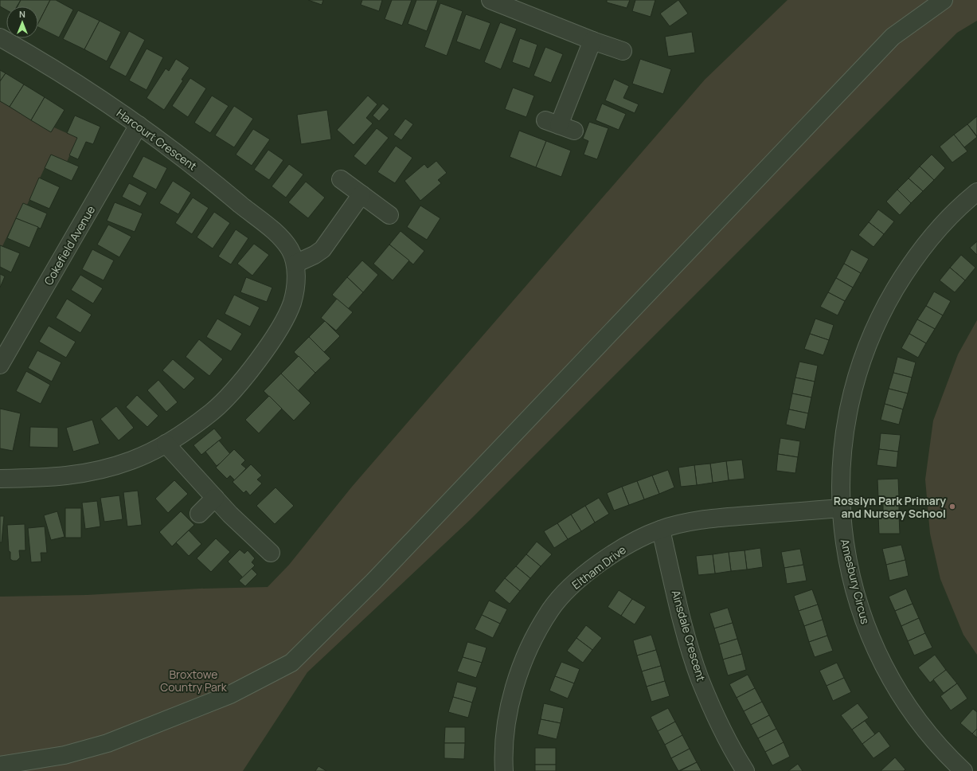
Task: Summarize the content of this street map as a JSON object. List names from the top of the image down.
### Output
{
  "streets": {
    "street": [
      "Harcourt Crescent",
      "Cokefield Avenue",
      "Eltham Drive",
      "Amesbury Circus",
      "Ainsdale Crescent"
    ]
  },
  "crossings": [
    ["Harcourt Crescent", "Cokefield Avenue"],
    ["Eltham Drive", "Amesbury Circus"],
    ["Eltham Drive", "Ainsdale Crescent"]
  ],
  "parks": ["Broxtowe Country Park"],
  "places": ["Rosslyn Park Primary and Nursery School"],
  "north": "top"
}
